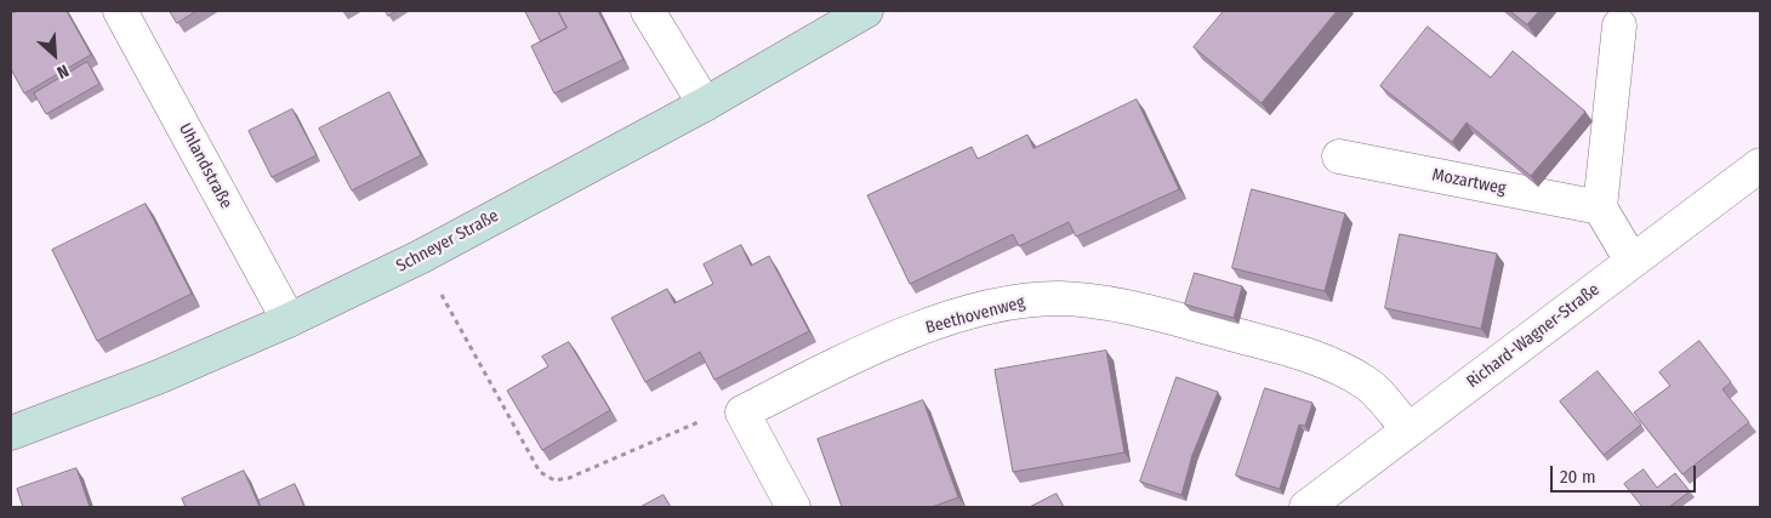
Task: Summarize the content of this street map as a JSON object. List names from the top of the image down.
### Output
{
  "streets": {
    "street": [
      "Uhlandstraße",
      "Mozartweg",
      "Schneyer Straße",
      "Beethovenweg",
      "Richard-Wagner-Straße"
    ]
  },
  "crossings": [
    ["Uhlandstraße", "Schneyer Straße"],
    ["Beethovenweg", "Richard-Wagner-Straße"]
  ],
  "scale_bar": "20 m",
  "north": "bottom right"
}
